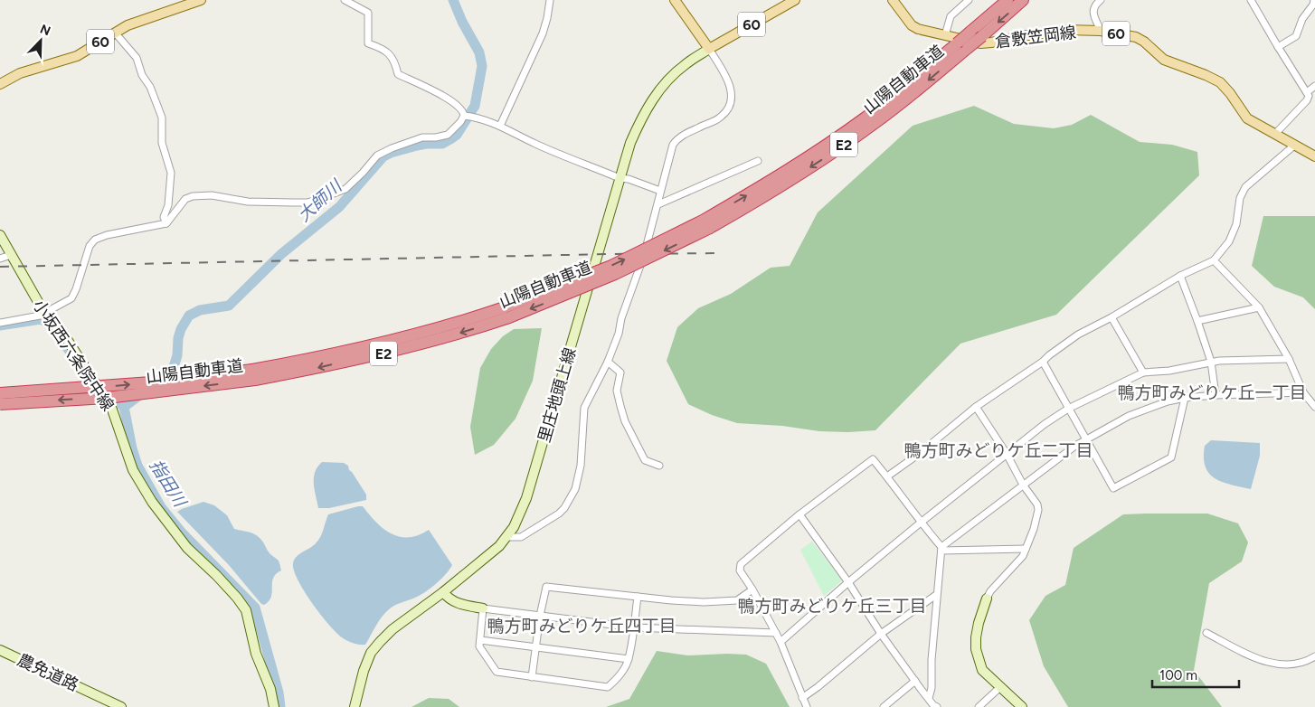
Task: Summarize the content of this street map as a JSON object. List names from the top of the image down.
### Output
{
  "streets": {
    "highway": ["山陽自動車道", "E2"],
    "main road": [
      "60",
      "倉敷笠岡線",
      "小坂西六条院中線",
      "里庄地頭上線",
      "農免道路"
    ]
  },
  "crossings": [
    ["60", "里庄地頭上線"]
  ],
  "districts": [
    "鴨方町みどりケ丘一丁目",
    "鴨方町みどりケ丘二丁目",
    "鴨方町みどりケ丘三丁目",
    "鴨方町みどりケ丘四丁目"
  ],
  "water": ["大師川", "指田川"],
  "scale_bar": "100 m",
  "north": "top right"
}
